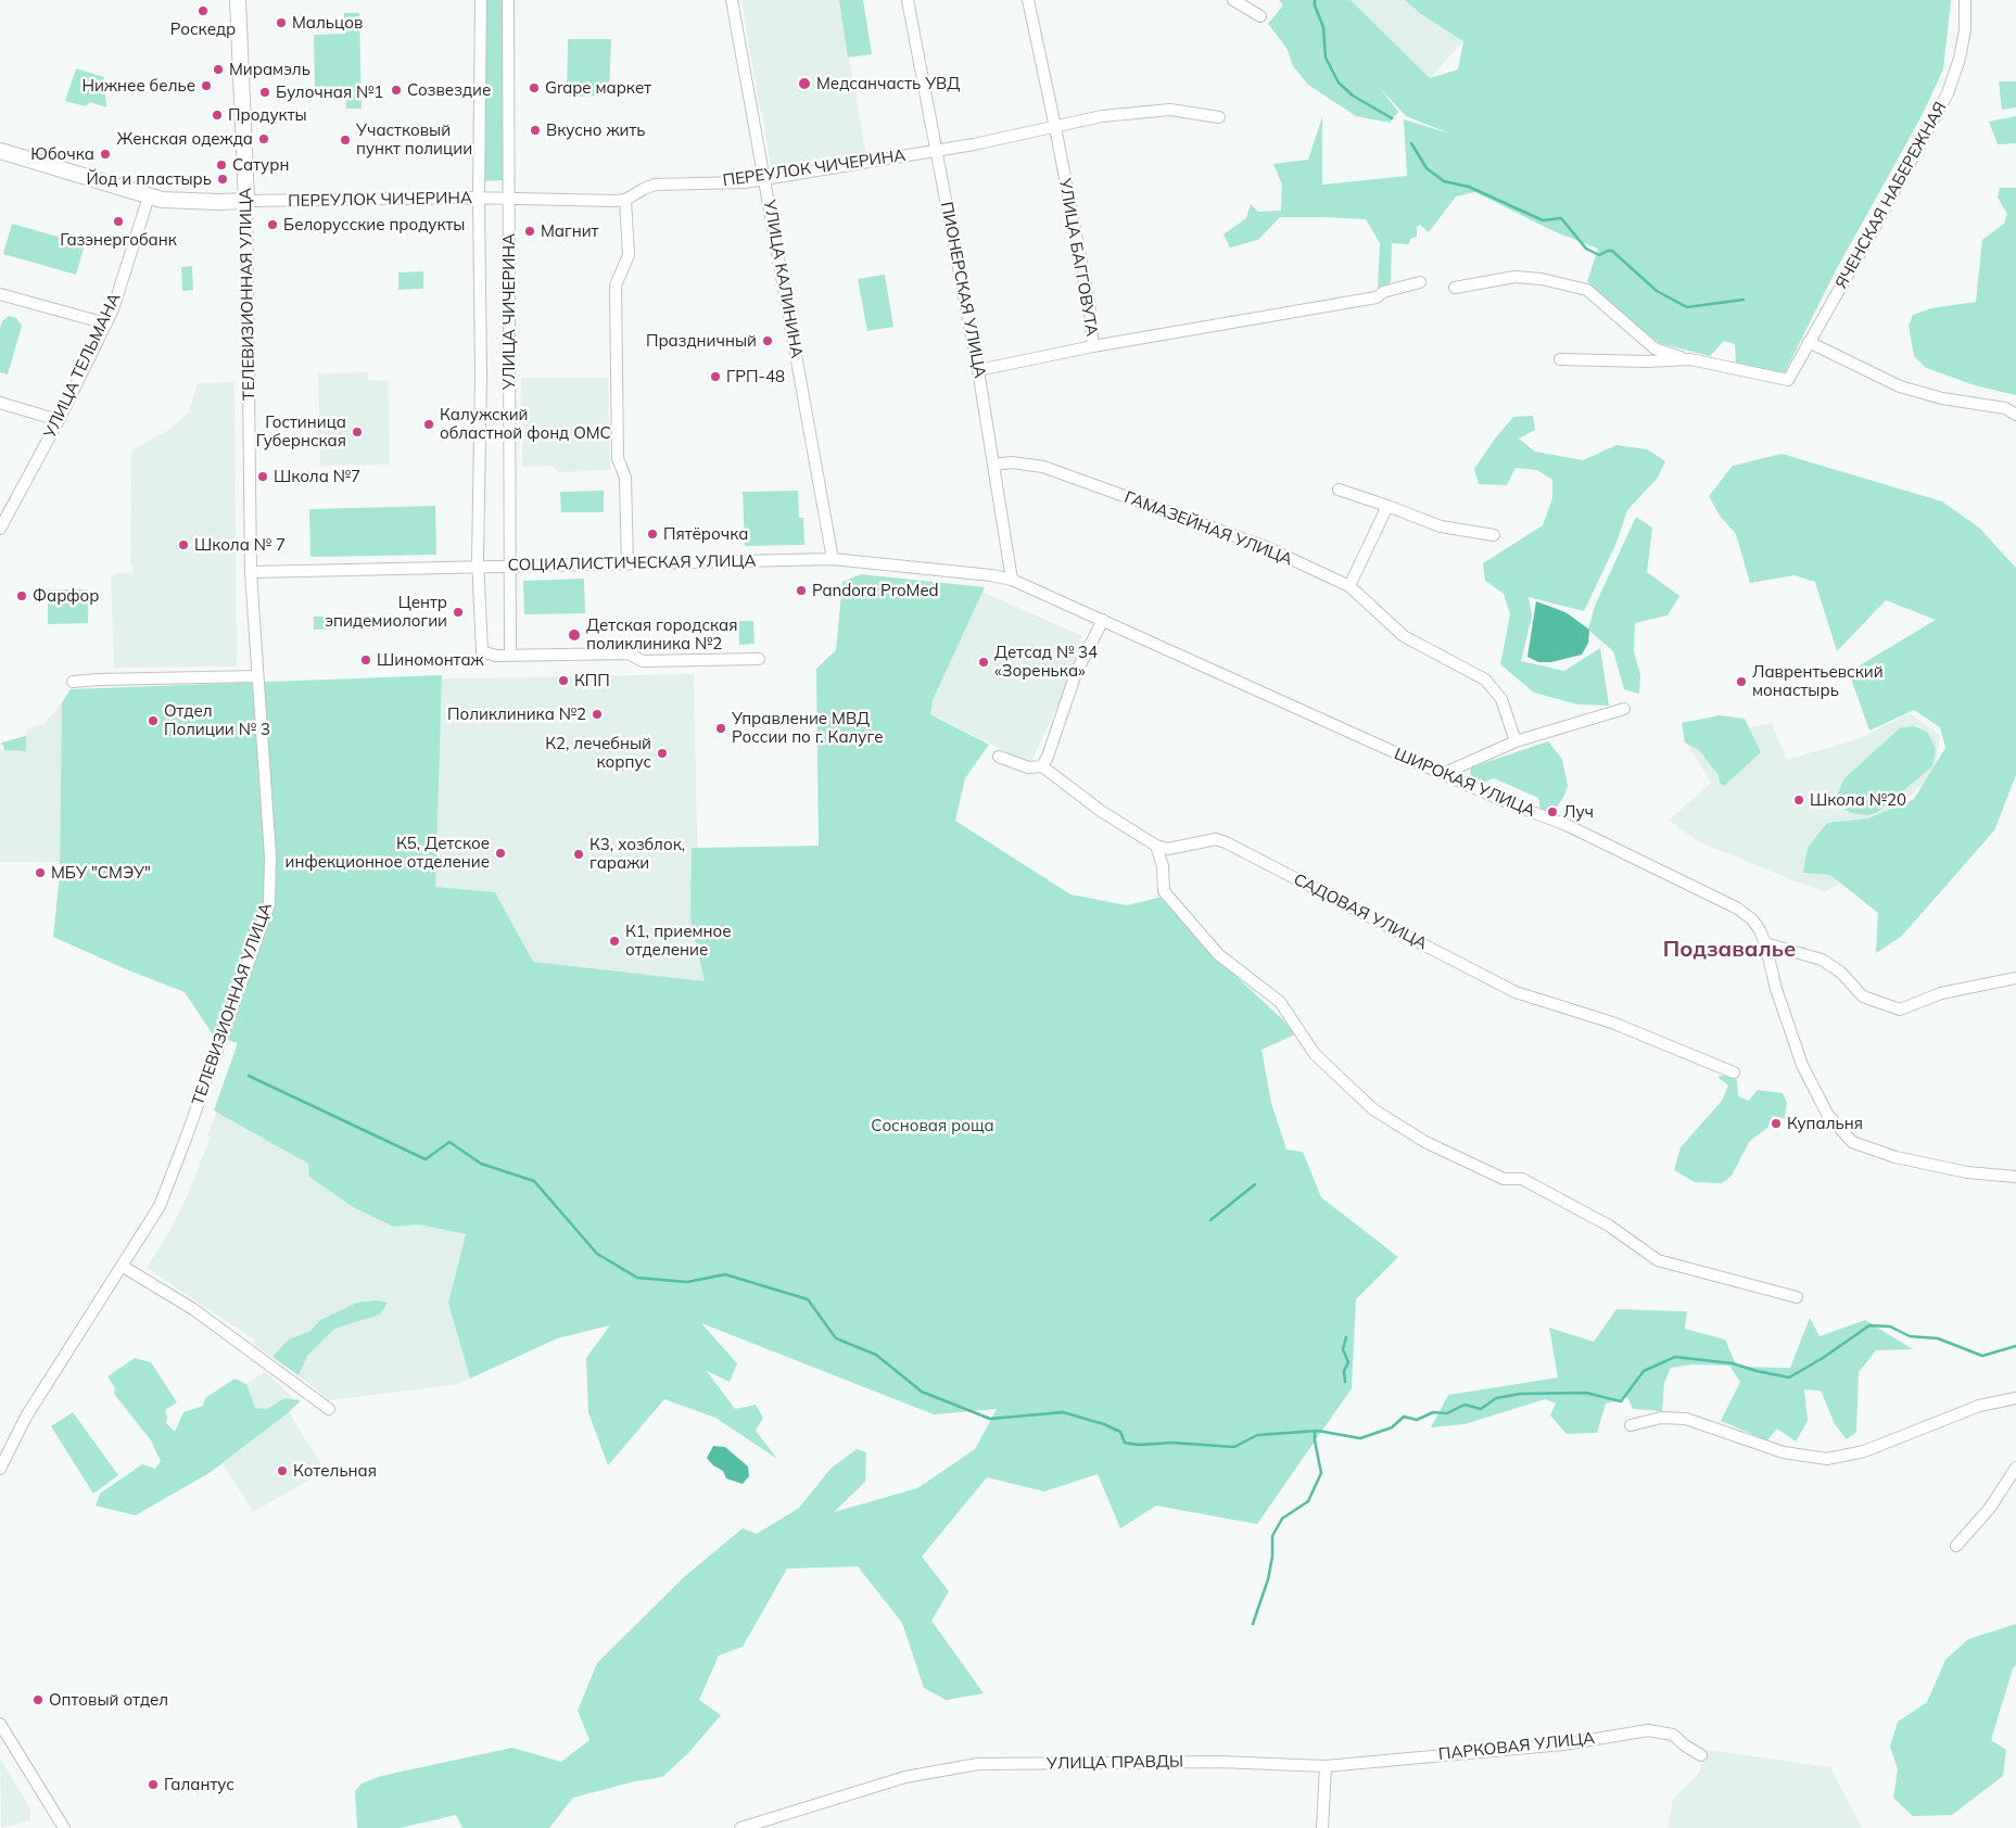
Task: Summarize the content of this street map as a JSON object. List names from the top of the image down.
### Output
{
  "streets": {
    "main road": ["ТЕЛЕВИЗИОННАЯ УЛИЦА"],
    "street": [
      "ПЕРЕУЛОК ЧИЧЕРИНА",
      "ЯЧЕНСКАЯ НАБЕРЕЖНАЯ",
      "УЛИЦА БАГГОВУТА",
      "УЛИЦА КАЛИНИНА",
      "ПИОНЕРСКАЯ УЛИЦА",
      "УЛИЦА ЧИЧЕРИНА",
      "УЛИЦА ТЕЛЬМАНА",
      "ГАМАЗЕЙНАЯ УЛИЦА",
      "СОЦИАЛИСТИЧЕСКАЯ УЛИЦА",
      "ШИРОКАЯ УЛИЦА",
      "САДОВАЯ УЛИЦА",
      "ПАРКОВАЯ УЛИЦА",
      "УЛИЦА ПРАВДЫ"
    ]
  },
  "crossings": [
    ["ПЕРЕУЛОК ЧИЧЕРИНА", "УЛИЦА БАГГОВУТА"],
    ["ПЕРЕУЛОК ЧИЧЕРИНА", "УЛИЦА КАЛИНИНА"],
    ["ПЕРЕУЛОК ЧИЧЕРИНА", "ПИОНЕРСКАЯ УЛИЦА"],
    ["ПЕРЕУЛОК ЧИЧЕРИНА", "ТЕЛЕВИЗИОННАЯ УЛИЦА"],
    ["ПЕРЕУЛОК ЧИЧЕРИНА", "УЛИЦА ЧИЧЕРИНА"],
    ["УЛИЦА КАЛИНИНА", "СОЦИАЛИСТИЧЕСКАЯ УЛИЦА"],
    ["ПИОНЕРСКАЯ УЛИЦА", "ГАМАЗЕЙНАЯ УЛИЦА"],
    ["ПИОНЕРСКАЯ УЛИЦА", "СОЦИАЛИСТИЧЕСКАЯ УЛИЦА"],
    ["ПИОНЕРСКАЯ УЛИЦА", "ШИРОКАЯ УЛИЦА"],
    ["ТЕЛЕВИЗИОННАЯ УЛИЦА", "СОЦИАЛИСТИЧЕСКАЯ УЛИЦА"],
    ["УЛИЦА ЧИЧЕРИНА", "СОЦИАЛИСТИЧЕСКАЯ УЛИЦА"],
    ["СОЦИАЛИСТИЧЕСКАЯ УЛИЦА", "ШИРОКАЯ УЛИЦА"],
    ["ПАРКОВАЯ УЛИЦА", "УЛИЦА ПРАВДЫ"]
  ],
  "districts": ["Подзавалье"],
  "parks": ["Сосновая роща"],
  "places": [
    "Роскедр",
    "Мальцов",
    "Мирамэль",
    "Медсанчасть УВД",
    "Нижнее белье",
    "Grape маркет",
    "Созвездие",
    "Булочная №1",
    "Продукты",
    "Вкусно жить",
    "Женская одежда",
    "Участковый пункт полиции",
    "Юбочка",
    "Сатурн",
    "Йод и пластырь",
    "Газэнергобанк",
    "Белорусские продукты",
    "Магнит",
    "Праздничный",
    "ГРП-48",
    "Калужский областной фонд ОМС",
    "Гостиница Губернская",
    "Школа №7",
    "Пятёрочка",
    "Школа № 7",
    "Pandora ProMed",
    "Фарфор",
    "Центр эпидемиологии",
    "Детская городская поликлиника №2",
    "Шиномонтаж",
    "Детсад № 34 «Зоренька»",
    "КПП",
    "Лаврентьевский монастырь",
    "Поликлиника №2",
    "Отдел Полиции № 3",
    "Управление МВД России по г. Калуге",
    "К2, лечебный корпус",
    "Школа №20",
    "Луч",
    "К5, Детское инфекционное отделение",
    "К3, хозблок, гаражи",
    "МБУ \"СМЭУ\"",
    "К1, приемное отделение",
    "Купальня",
    "Котельная",
    "Оптовый отдел",
    "Галантус"
  ]
}
